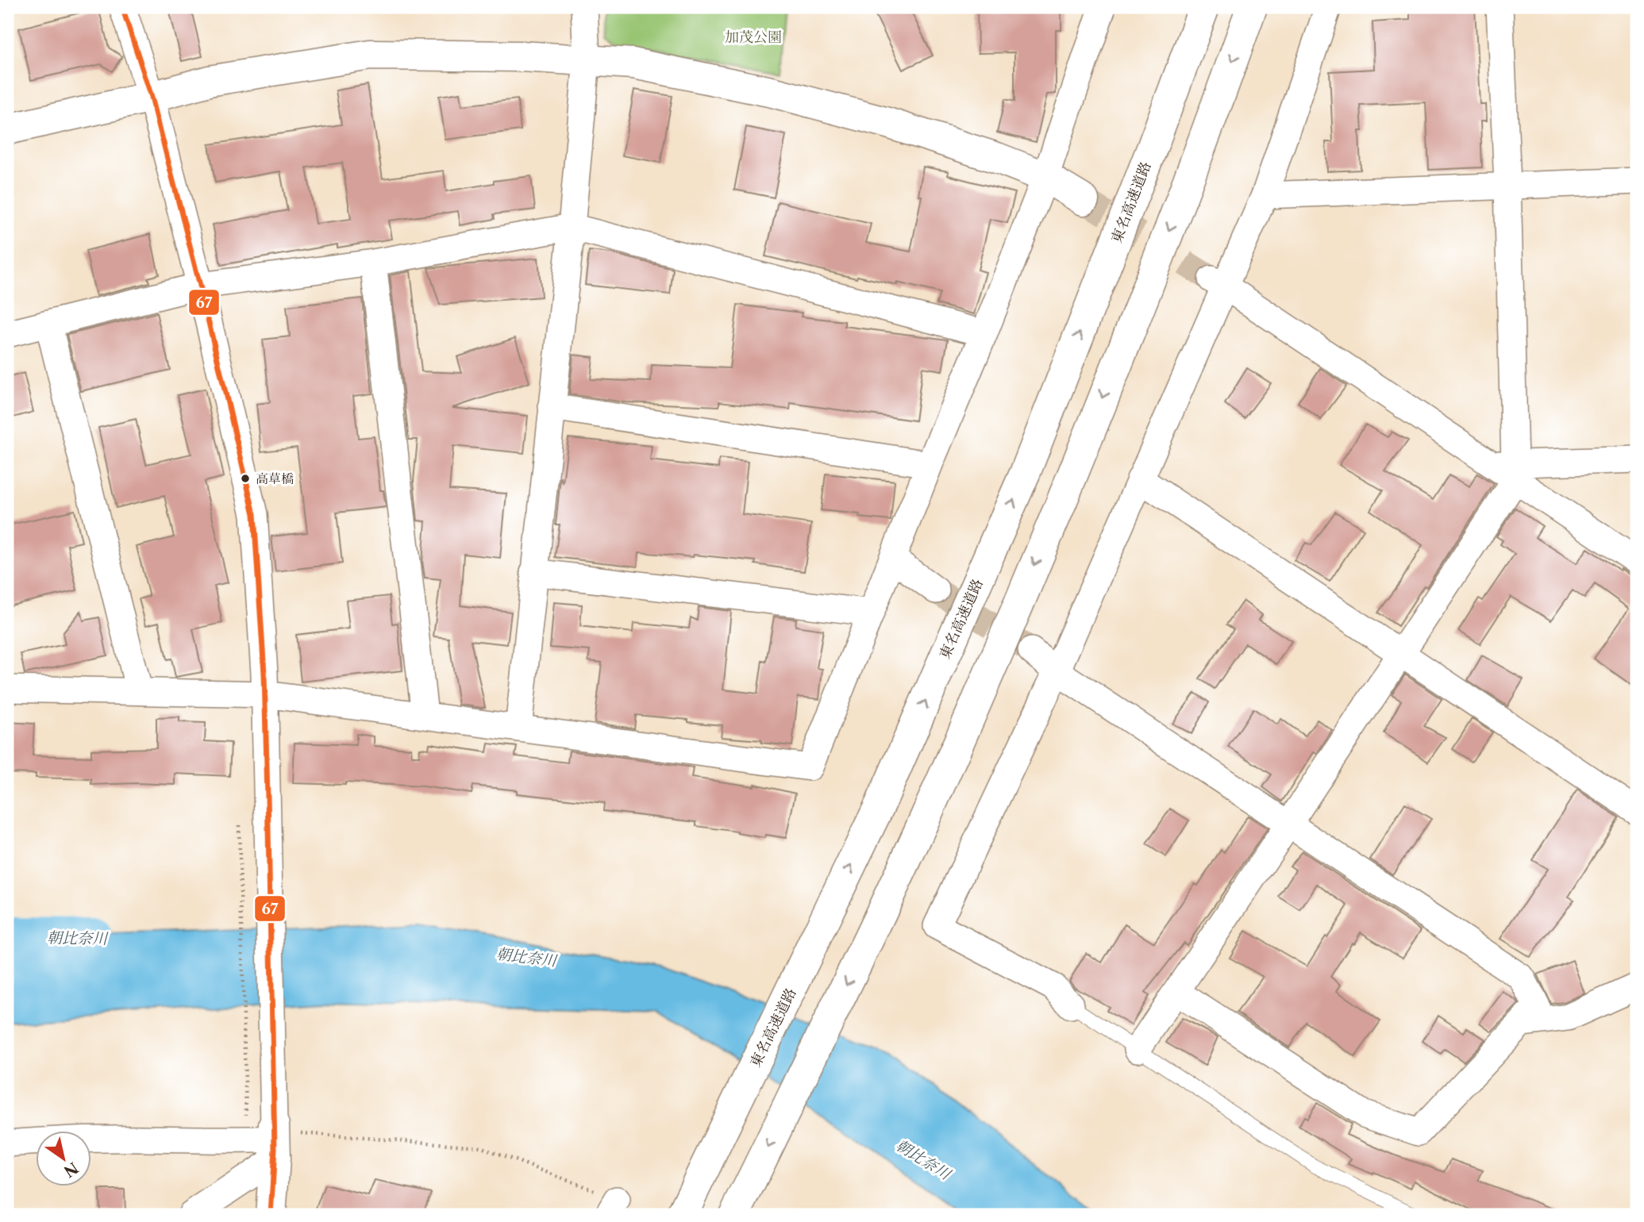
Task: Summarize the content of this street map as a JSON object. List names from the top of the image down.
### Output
{
  "streets": {
    "main road": ["東名高速道路"]
  },
  "water": ["朝比奈川"],
  "parks": ["加茂公園"],
  "places": ["高草橋"],
  "lines": ["transit line 67"],
  "north": "bottom right"
}
